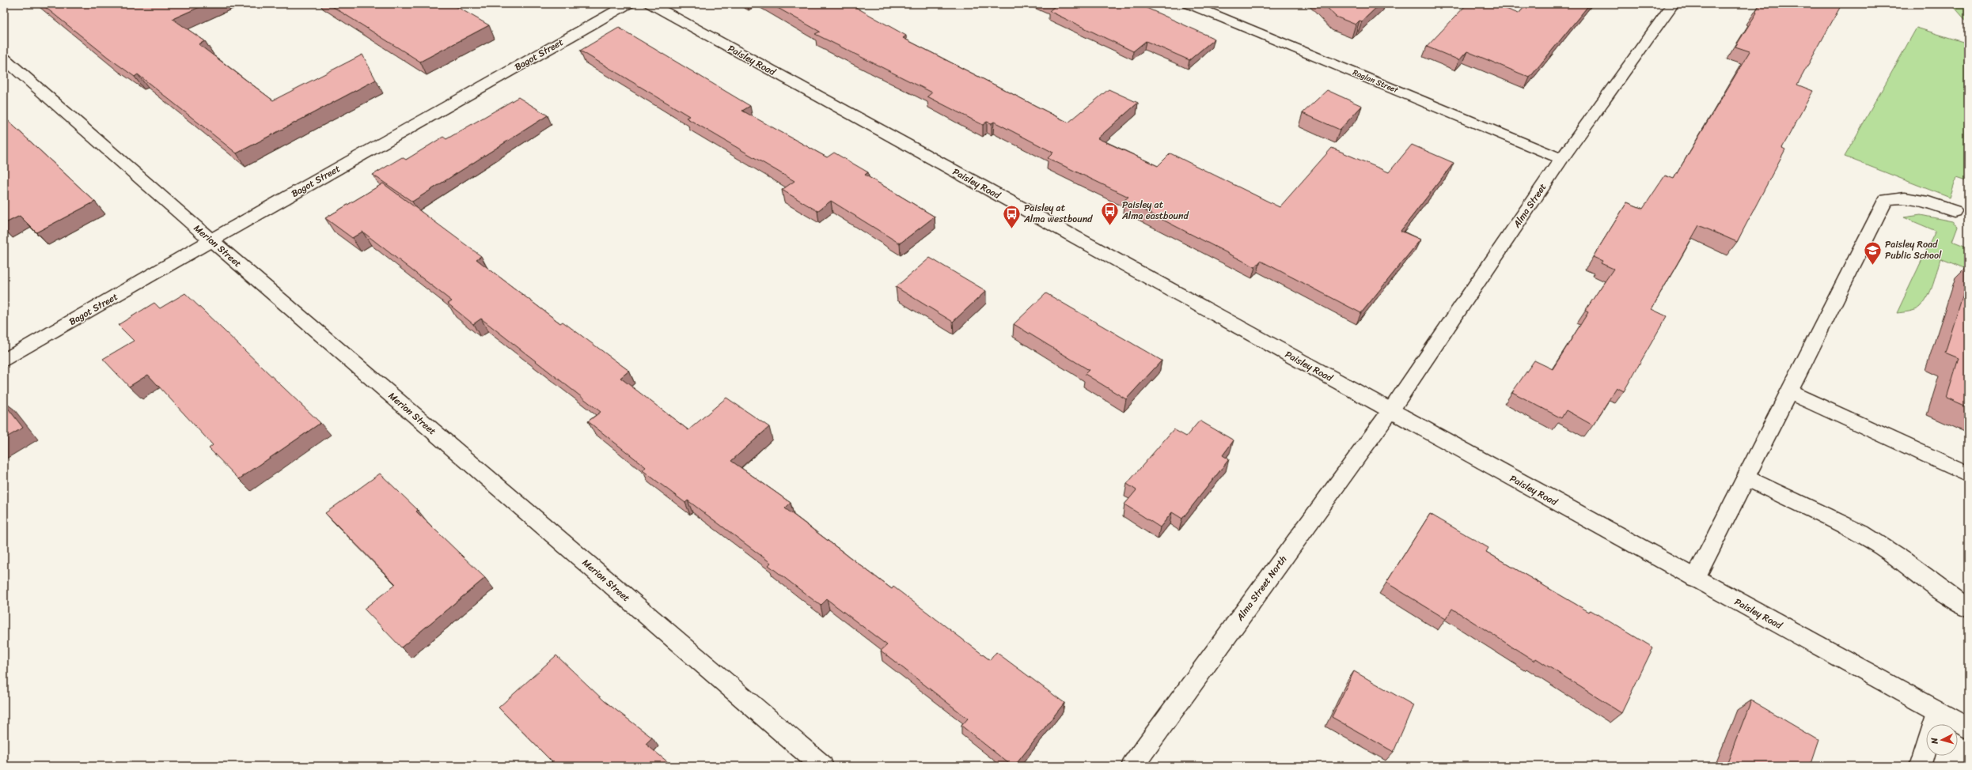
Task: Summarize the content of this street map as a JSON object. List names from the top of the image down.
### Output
{
  "streets": {
    "street": [
      "Bagot Street",
      "Paisley Road",
      "Raglan Street",
      "Alma Street",
      "Merion Street",
      "Alma Street North"
    ]
  },
  "crossings": [
    ["Bagot Street", "Merion Street"],
    ["Paisley Road", "Alma Street"],
    ["Paisley Road", "Alma Street North"],
    ["Raglan Street", "Alma Street"],
    ["Alma Street", "Alma Street North"]
  ],
  "places": {
    "bus stop": ["Paisley at Alma eastbound", "Paisley at Alma westbound"],
    "school or university": ["Paisley Road Public School"]
  },
  "north": "left"
}
